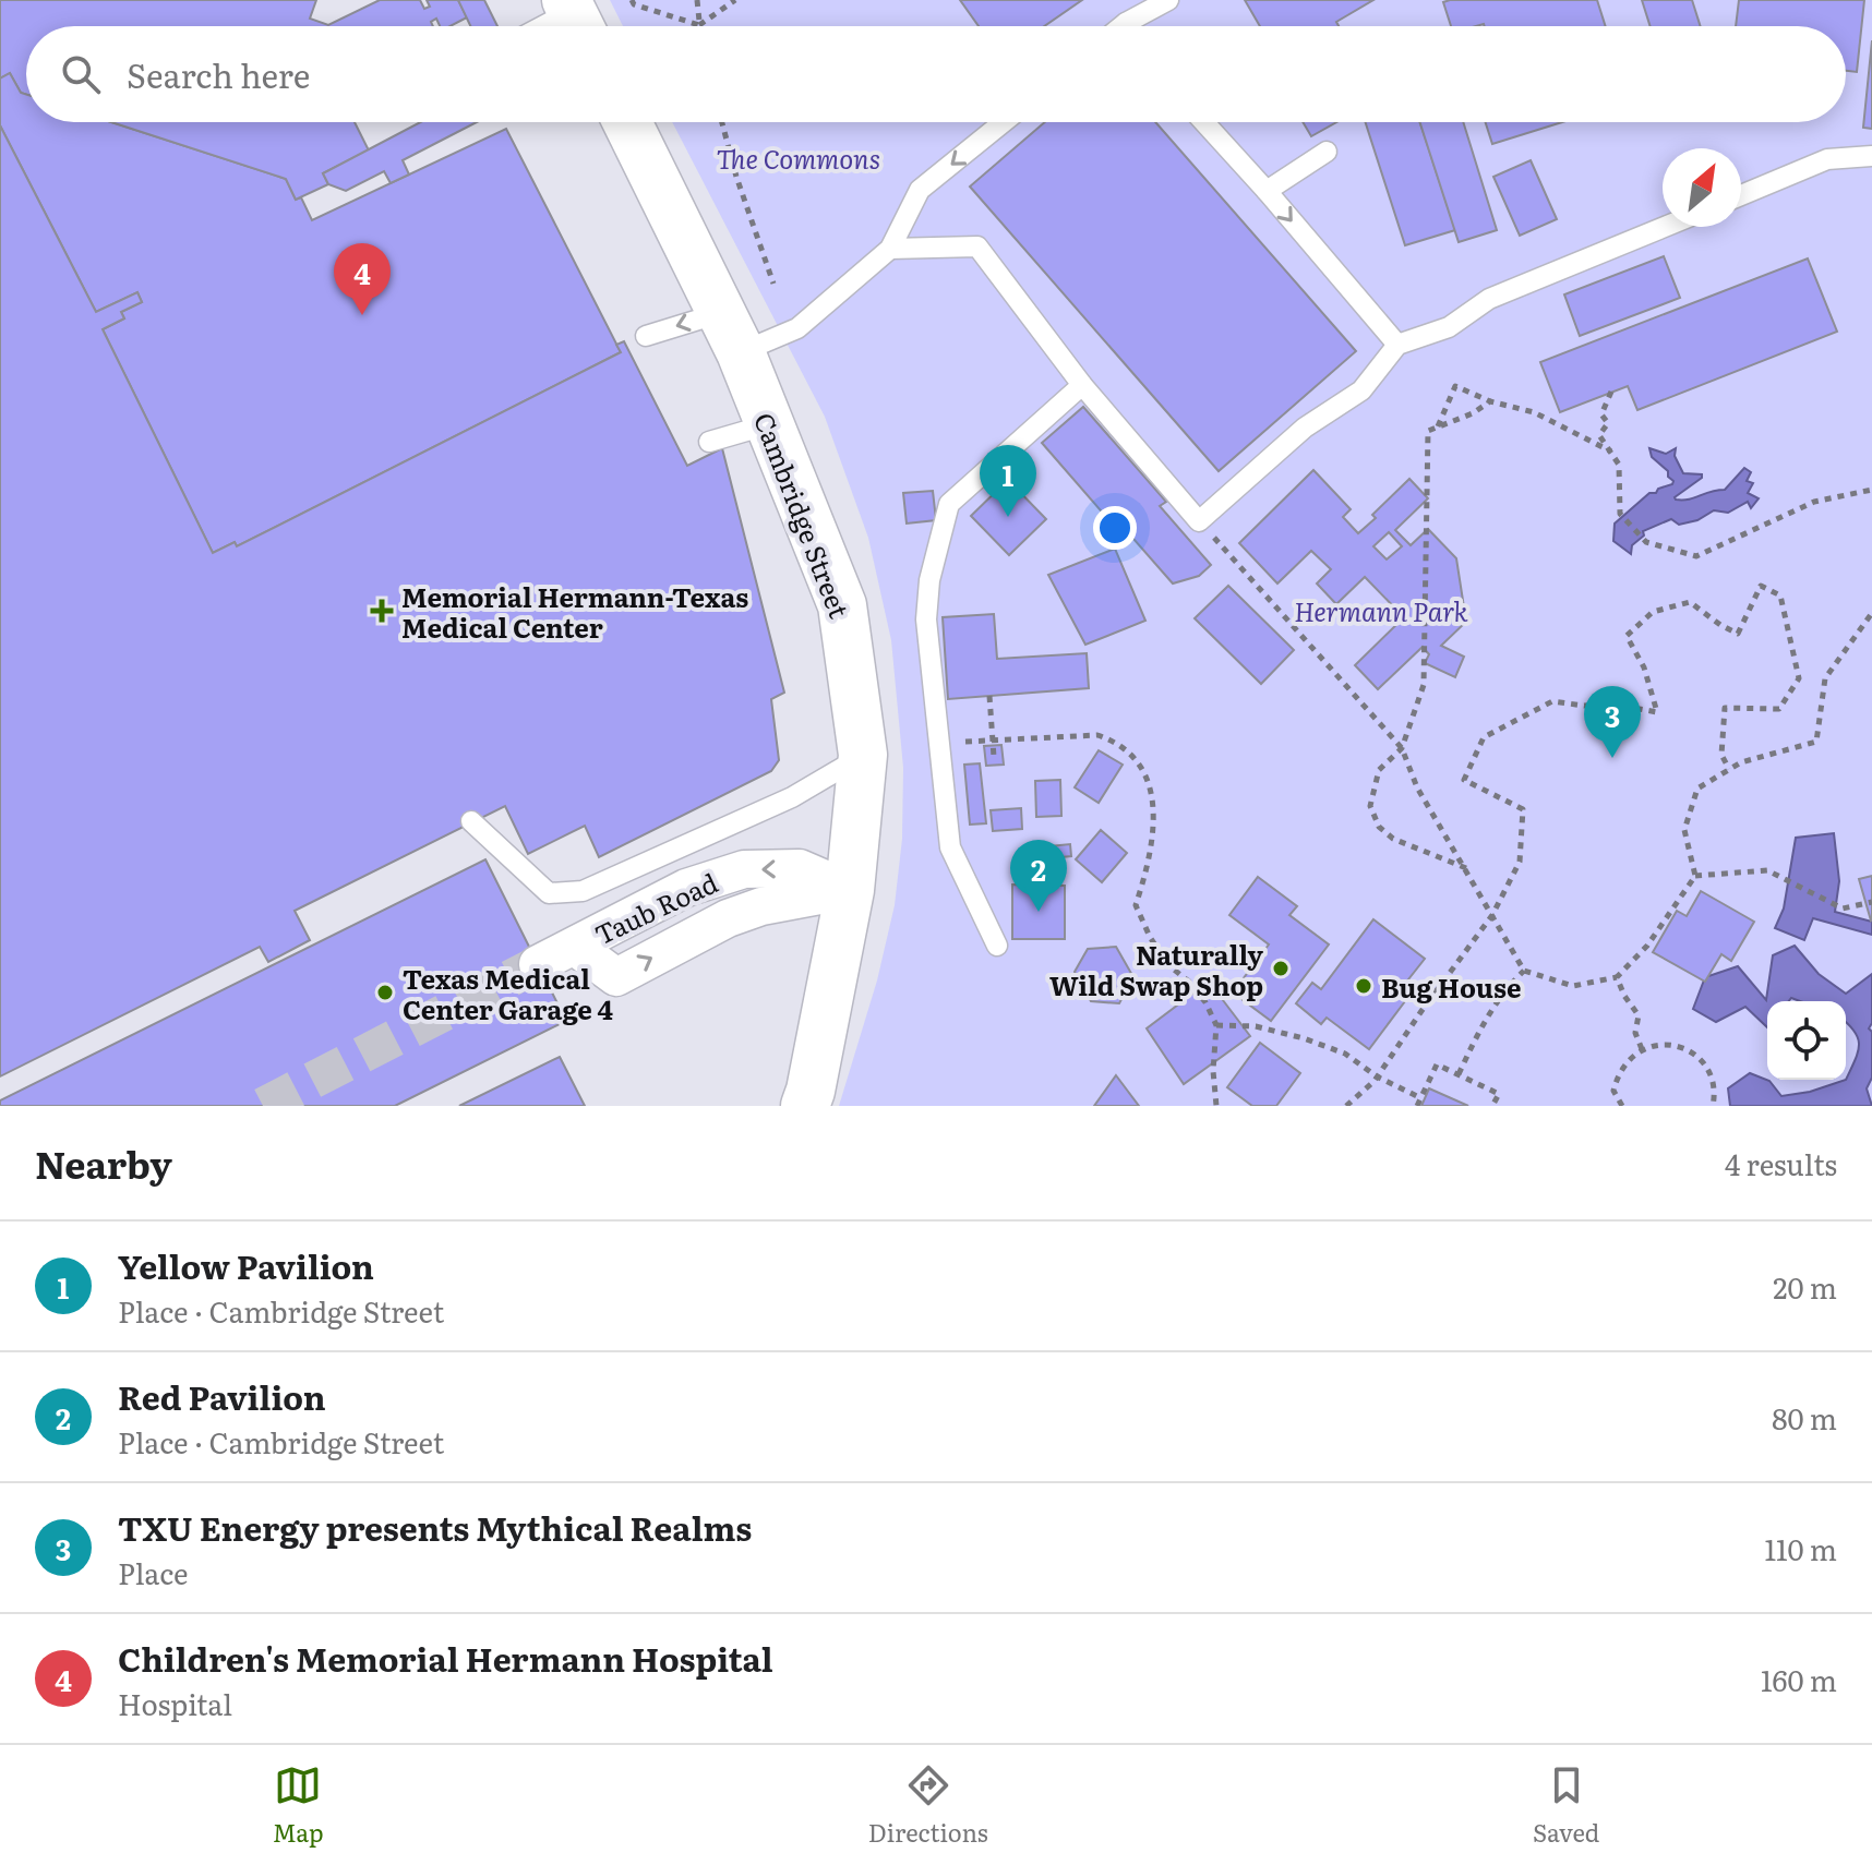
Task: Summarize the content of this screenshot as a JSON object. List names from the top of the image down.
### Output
{
  "streets": {
    "street": ["Cambridge Street", "Taub Road"]
  },
  "crossings": [
    ["Cambridge Street", "Taub Road"]
  ],
  "parks": ["The Commons", "Hermann Park"],
  "places": {
    "health": ["Memorial Hermann-Texas Medical Center"],
    "other": ["Naturally Wild Swap Shop", "Bug House", "Texas Medical Center Garage 4"]
  },
  "north": "top right",
  "page": {
    "search": "Search here",
    "pins": [
      "4",
      "1",
      "3",
      "2"
    ],
    "heading": ["Nearby", "4 results"],
    "list": [
      {
        "mark": "1",
        "name": "Yellow Pavilion",
        "note": "Place · Cambridge Street",
        "value": "20 m"
      },
      {
        "mark": "2",
        "name": "Red Pavilion",
        "note": "Place · Cambridge Street",
        "value": "80 m"
      },
      {
        "mark": "3",
        "name": "TXU Energy presents Mythical Realms",
        "note": "Place",
        "value": "110 m"
      },
      {
        "mark": "4",
        "name": "Children's Memorial Hermann Hospital",
        "note": "Hospital",
        "value": "160 m"
      }
    ],
    "nav": ["Map", "Directions", "Saved"]
  }
}
